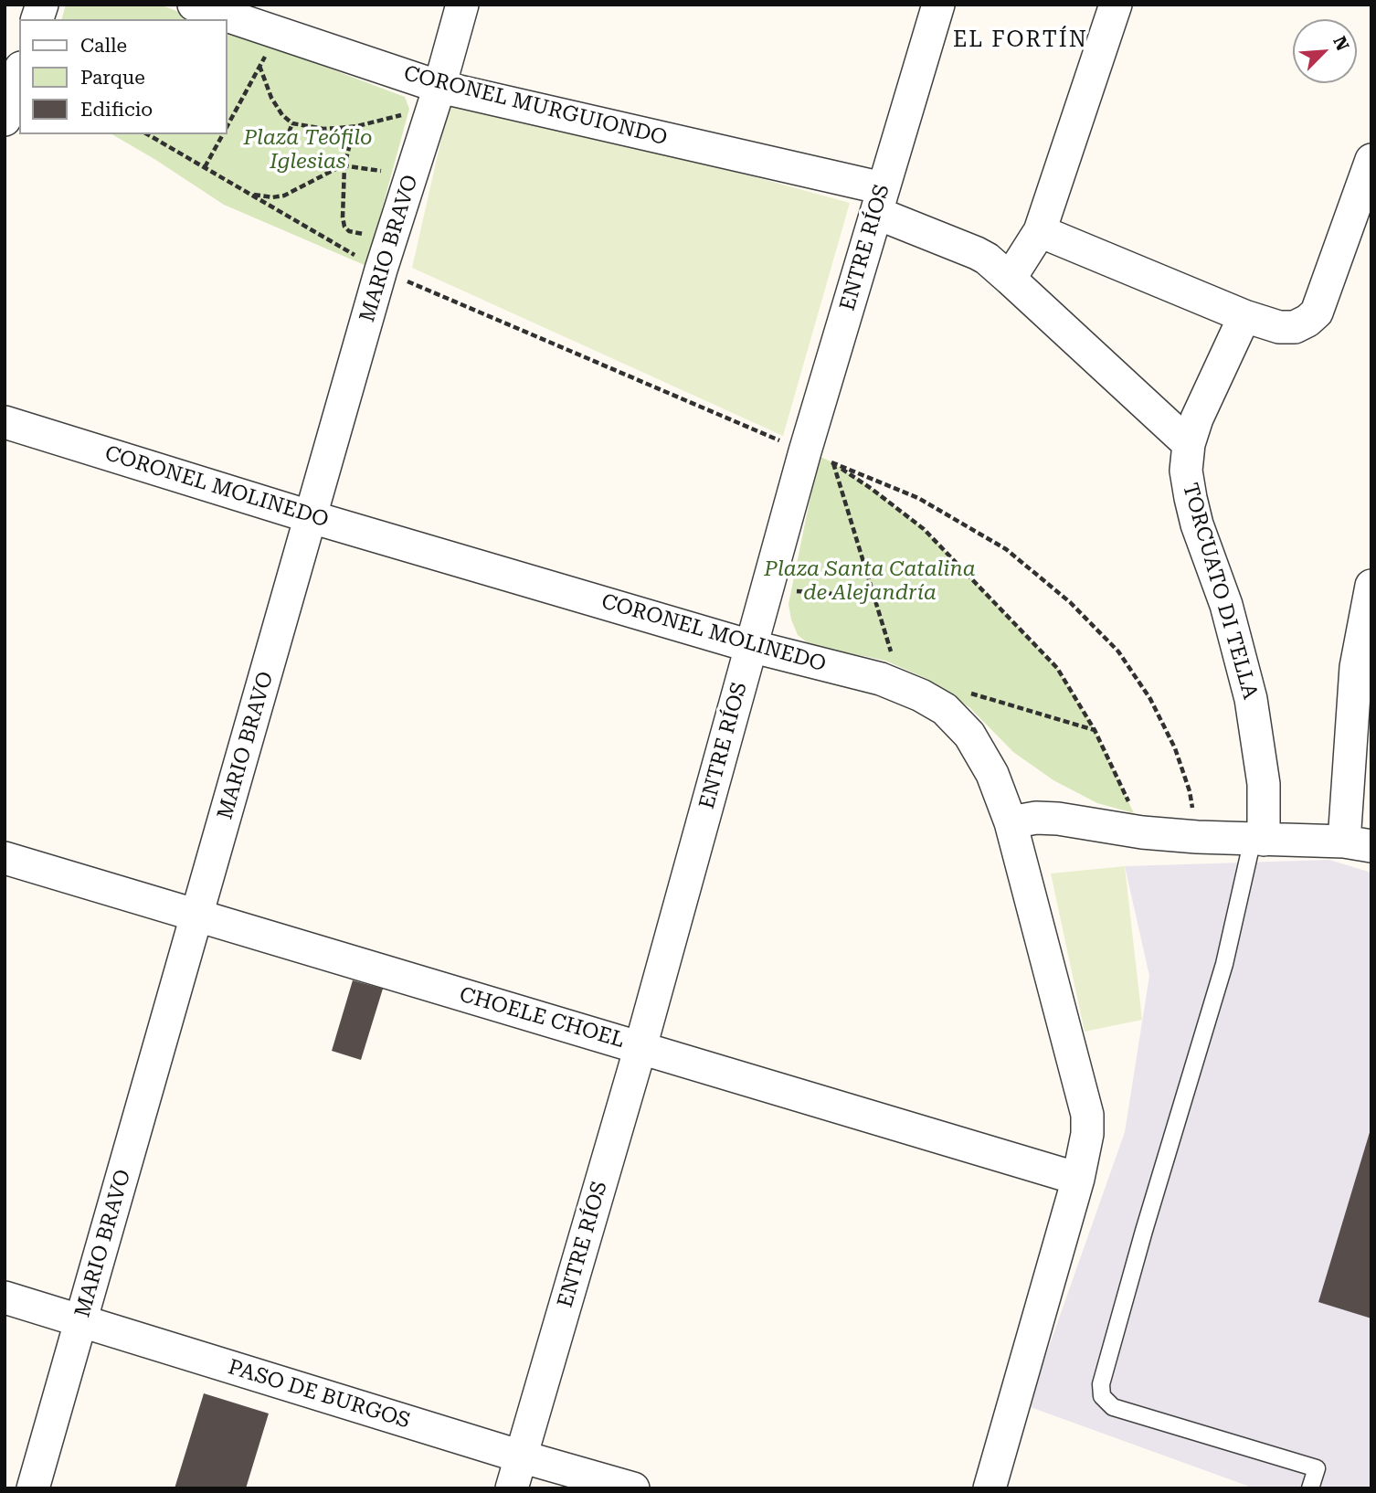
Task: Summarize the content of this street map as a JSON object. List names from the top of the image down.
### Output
{
  "streets": {
    "street": [
      "CORONEL MURGUIONDO",
      "ENTRE RÍOS",
      "MARIO BRAVO",
      "CORONEL MOLINEDO",
      "TORCUATO DI TELLA",
      "CHOELE CHOEL",
      "PASO DE BURGOS"
    ]
  },
  "crossings": [
    ["CORONEL MURGUIONDO", "ENTRE RÍOS"],
    ["CORONEL MURGUIONDO", "MARIO BRAVO"],
    ["CORONEL MURGUIONDO", "TORCUATO DI TELLA"],
    ["ENTRE RÍOS", "CORONEL MOLINEDO"],
    ["ENTRE RÍOS", "CHOELE CHOEL"],
    ["ENTRE RÍOS", "PASO DE BURGOS"],
    ["MARIO BRAVO", "CORONEL MOLINEDO"],
    ["MARIO BRAVO", "CHOELE CHOEL"],
    ["MARIO BRAVO", "PASO DE BURGOS"],
    ["CORONEL MOLINEDO", "CHOELE CHOEL"]
  ],
  "districts": ["EL FORTÍN"],
  "parks": ["Plaza Teófilo Iglesias", "Plaza Santa Catalina de Alejandría"],
  "legend": ["Calle", "Parque", "Edificio"],
  "north": "top right"
}
